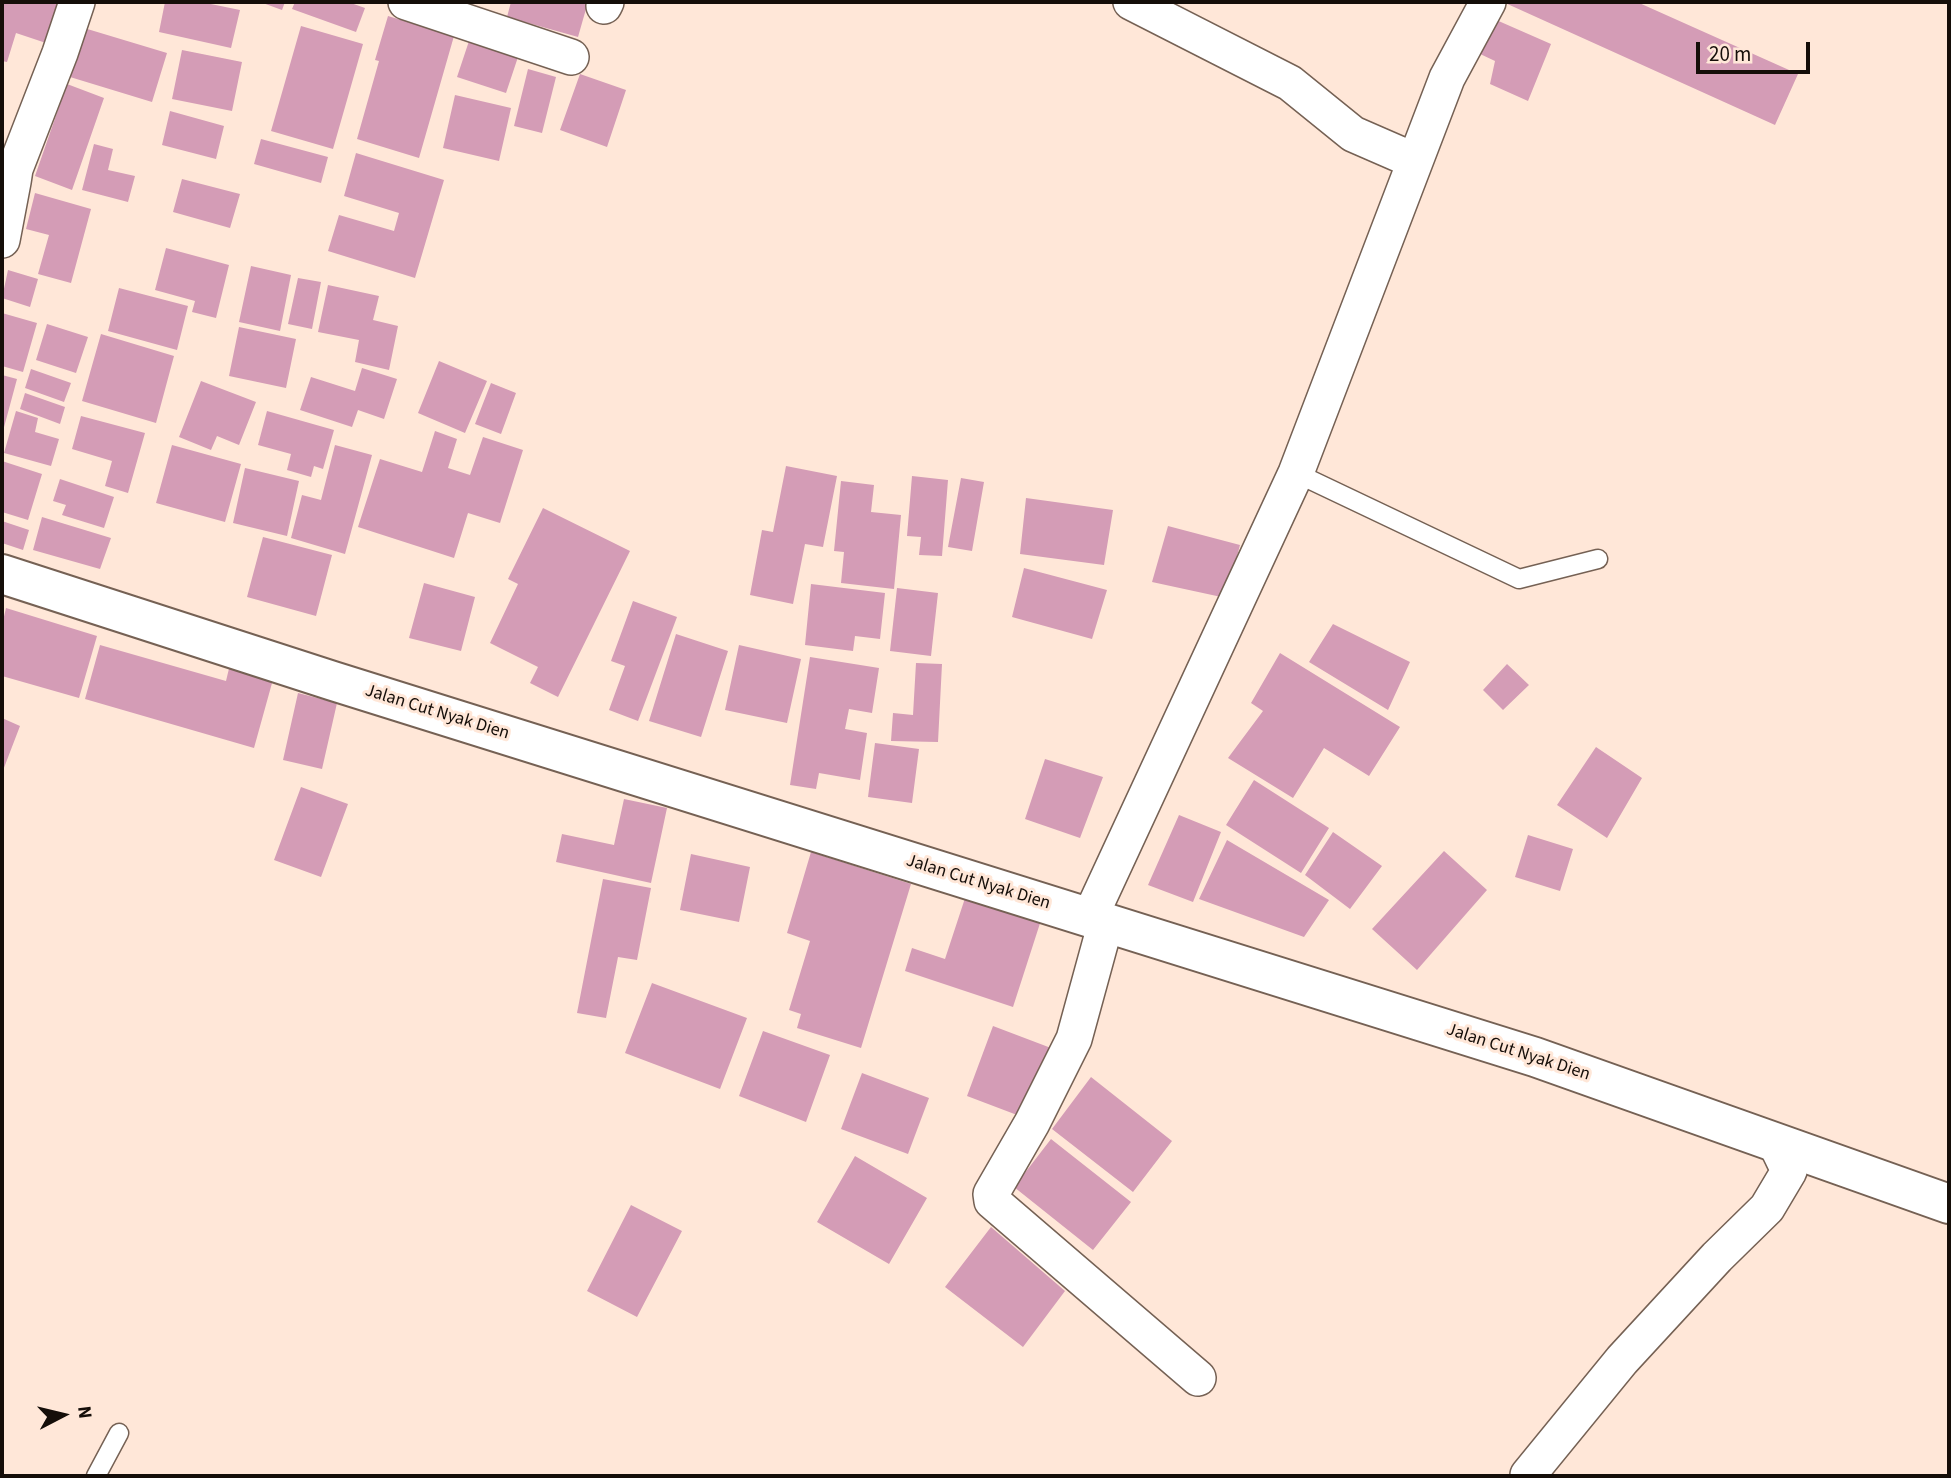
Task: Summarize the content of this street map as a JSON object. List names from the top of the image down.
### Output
{
  "streets": {
    "street": ["Jalan Cut Nyak Dien"]
  },
  "scale_bar": "20 m",
  "north": "right"
}
